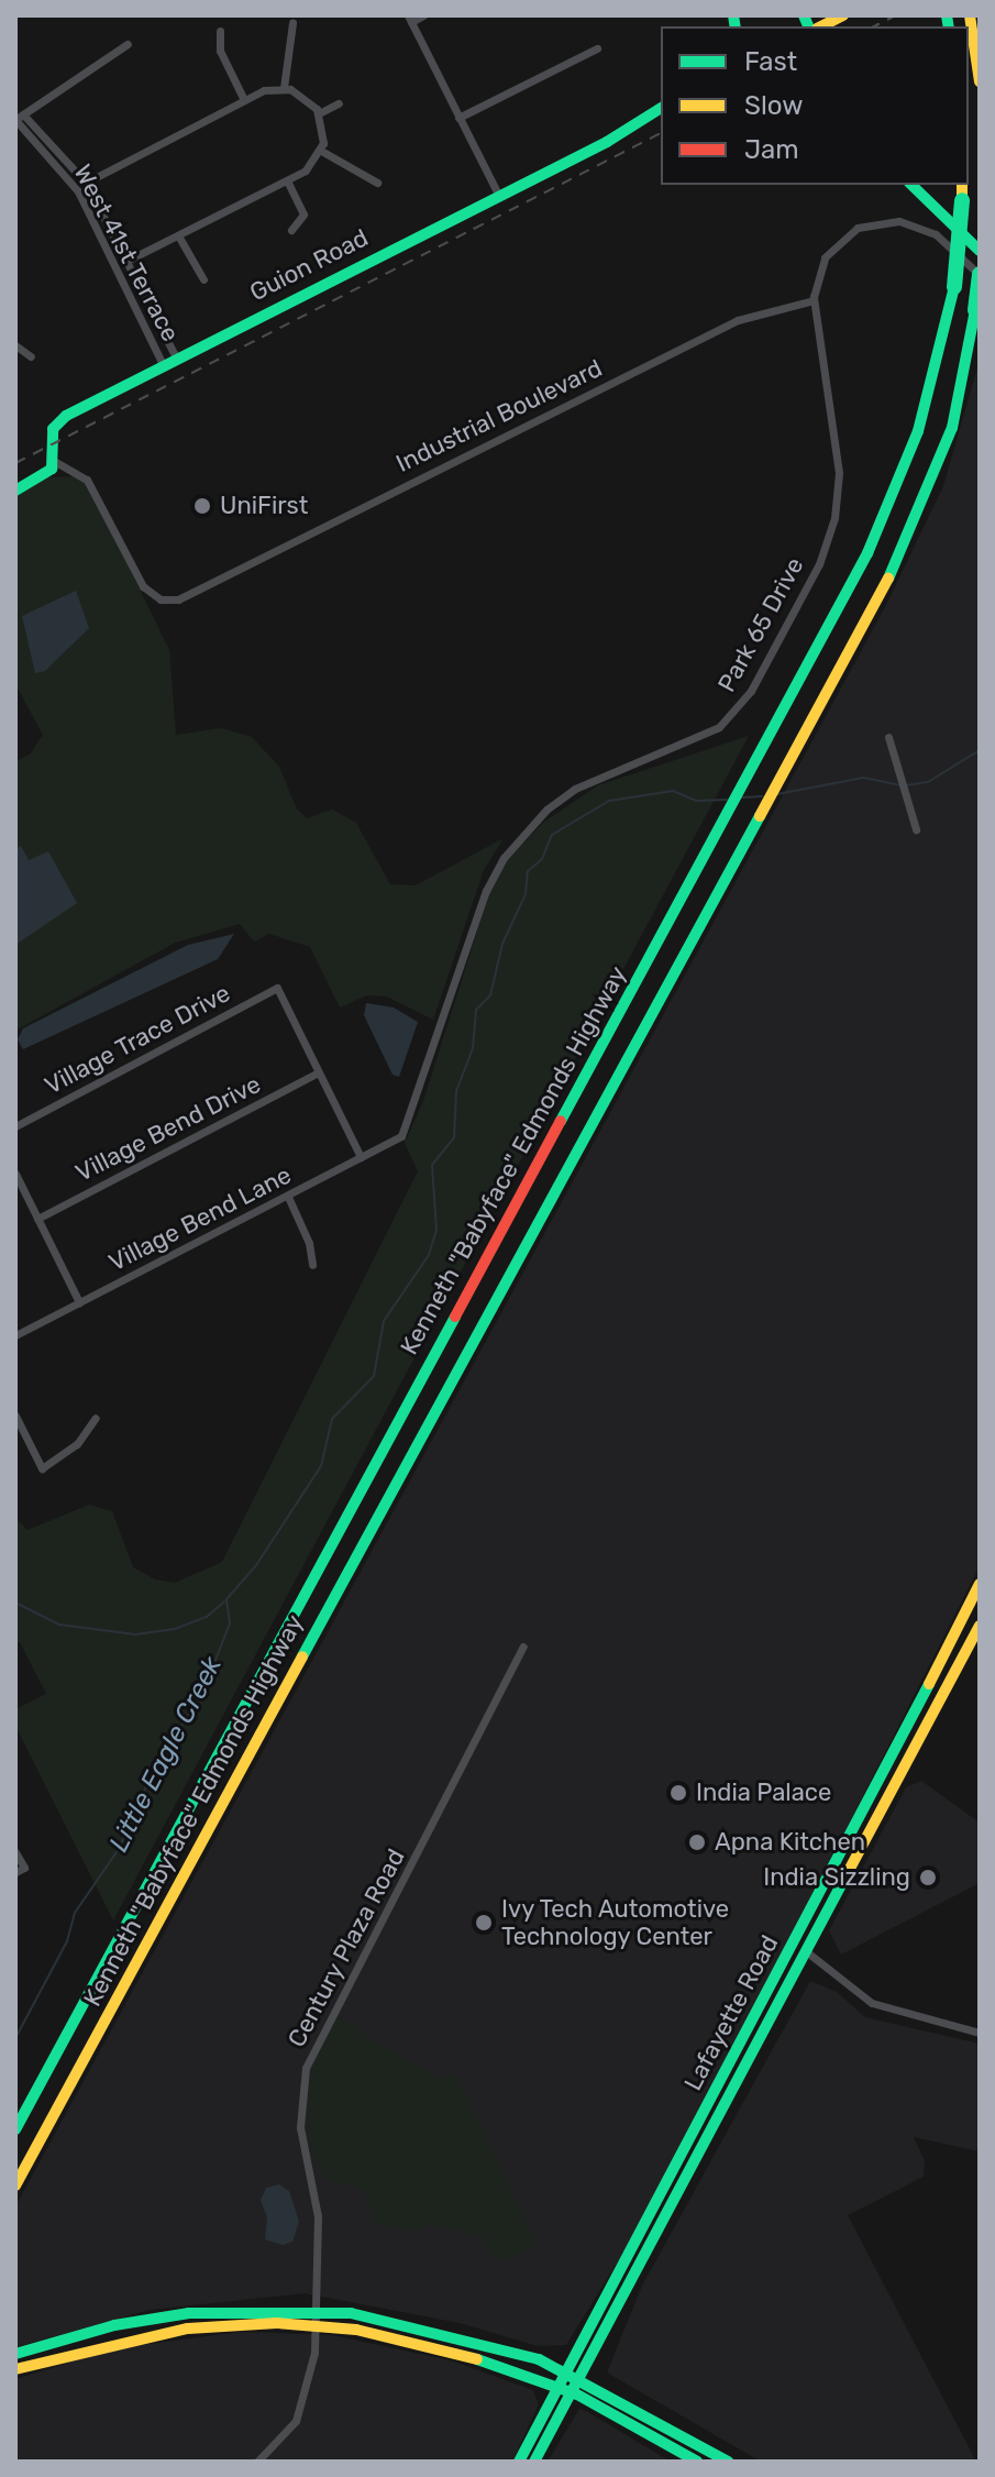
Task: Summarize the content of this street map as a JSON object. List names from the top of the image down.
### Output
{
  "streets": {
    "main road": ["Guion Road", "Kenneth \"Babyface\" Edmonds Highway", "Lafayette Road"],
    "street": [
      "West 41st Terrace",
      "Industrial Boulevard",
      "Park 65 Drive",
      "Village Trace Drive",
      "Village Bend Drive",
      "Village Bend Lane",
      "Century Plaza Road"
    ]
  },
  "crossings": [
    ["West 41st Terrace", "Guion Road"],
    ["Guion Road", "Industrial Boulevard"],
    ["Industrial Boulevard", "Park 65 Drive"],
    ["Park 65 Drive", "Village Bend Lane"],
    ["Village Trace Drive", "Village Bend Drive"]
  ],
  "water": ["Little Eagle Creek"],
  "places": [
    "UniFirst",
    "India Palace",
    "Apna Kitchen",
    "India Sizzling",
    "Ivy Tech Automotive Technology Center"
  ],
  "legend": ["Fast", "Slow", "Jam"]
}
